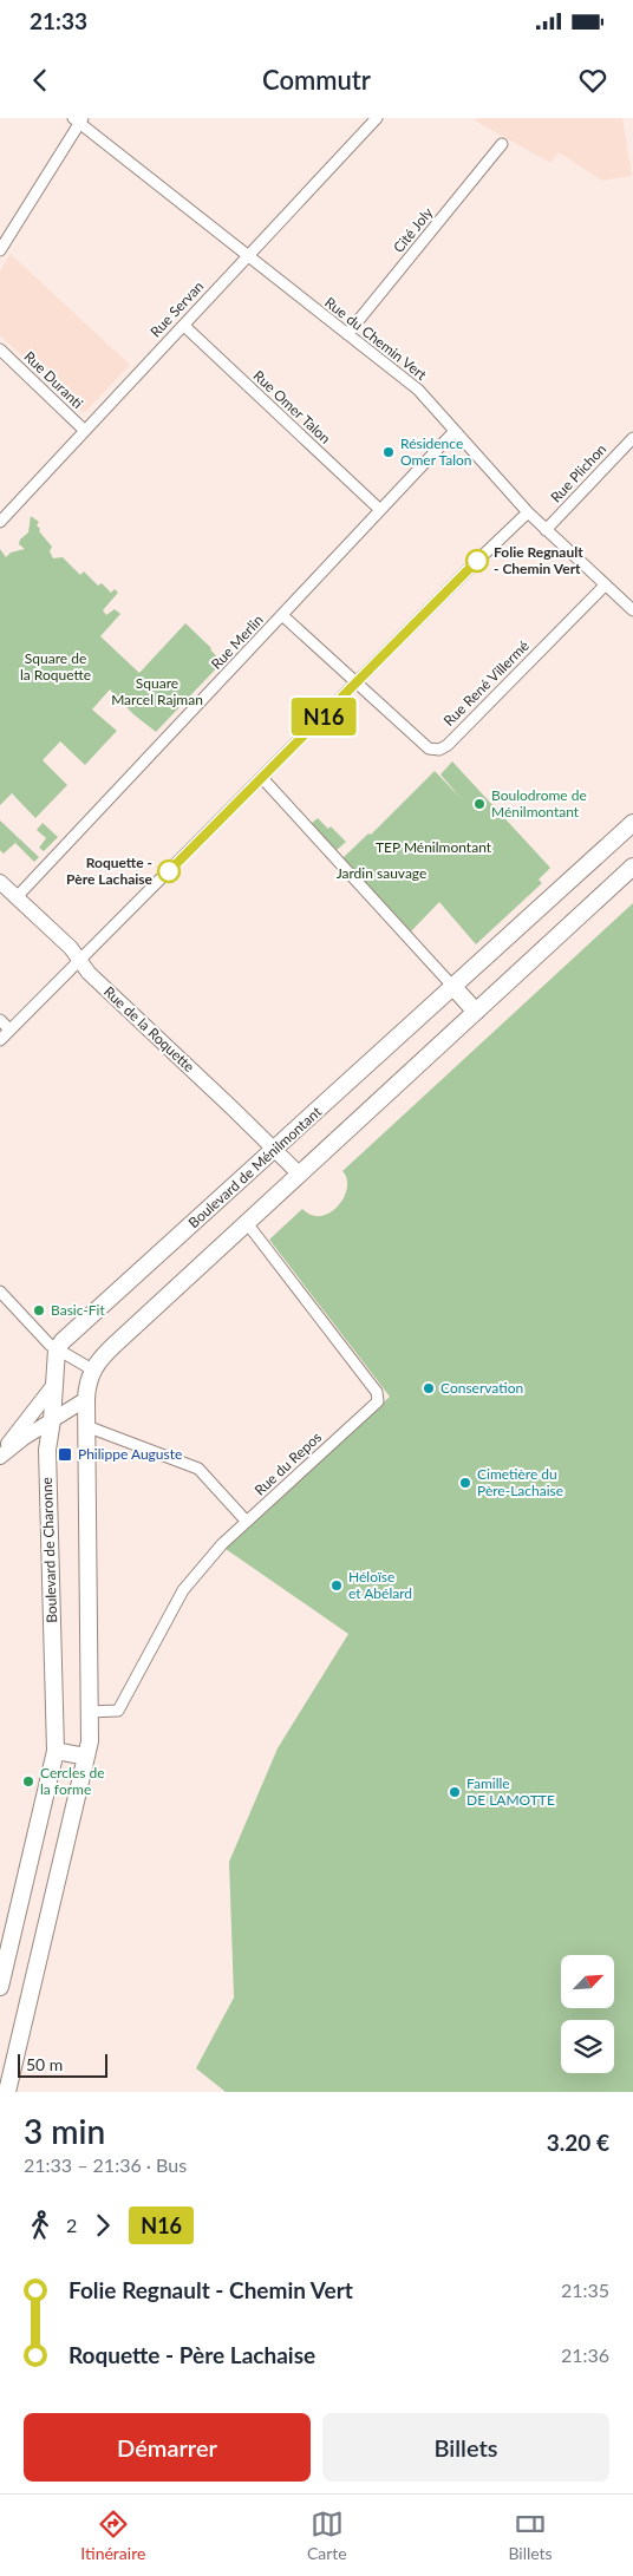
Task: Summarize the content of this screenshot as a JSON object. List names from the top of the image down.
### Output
{
  "streets": {
    "main road": ["Boulevard de Ménilmontant", "Boulevard de Charonne"],
    "street": [
      "Cité Joly",
      "Rue Servan",
      "Rue du Chemin Vert",
      "Rue Duranti",
      "Rue Omer Talon",
      "Rue Plichon",
      "Rue Merlin",
      "Rue René Villermé",
      "Rue de la Roquette",
      "Rue du Repos"
    ]
  },
  "crossings": [
    ["Cité Joly", "Rue du Chemin Vert"],
    ["Rue Servan", "Rue du Chemin Vert"],
    ["Rue Servan", "Rue Duranti"],
    ["Rue Servan", "Rue Omer Talon"],
    ["Rue du Chemin Vert", "Rue Plichon"],
    ["Rue du Chemin Vert", "Rue Merlin"],
    ["Rue du Chemin Vert", "Rue René Villermé"],
    ["Rue Omer Talon", "Rue Merlin"],
    ["Rue Merlin", "Rue de la Roquette"],
    ["Rue de la Roquette", "Boulevard de Ménilmontant"],
    ["Boulevard de Ménilmontant", "Boulevard de Charonne"]
  ],
  "parks": [
    "Square de la Roquette",
    "Square Marcel Rajman",
    "TEP Ménilmontant",
    "Jardin sauvage"
  ],
  "places": {
    "other": [
      "Résidence Omer Talon",
      "Folie Regnault - Chemin Vert",
      "Boulodrome de Ménilmontant",
      "Roquette - Père Lachaise",
      "Basic-Fit",
      "Conservation",
      "Cimetière du Père-Lachaise",
      "Héloïse et Abélard",
      "Cercles de la forme",
      "Famille DE LAMOTTE"
    ],
    "transit": ["Philippe Auguste"]
  },
  "lines": ["bus line N16"],
  "scale_bar": "50 m",
  "north": "top right",
  "page": {
    "status": "21:33",
    "header": "Commutr",
    "on_map": "N16",
    "scale": "50 m",
    "heading": ["3 min", "21:33 – 21:36 · Bus", "3.20 €"],
    "legs": ["2", "N16"],
    "list": [
      {
        "name": "Folie Regnault - Chemin Vert",
        "value": "21:35"
      },
      {
        "name": "Roquette - Père Lachaise",
        "value": "21:36"
      }
    ],
    "buttons": ["Démarrer", "Billets"],
    "tabs": ["Itinéraire", "Carte", "Billets"]
  }
}
